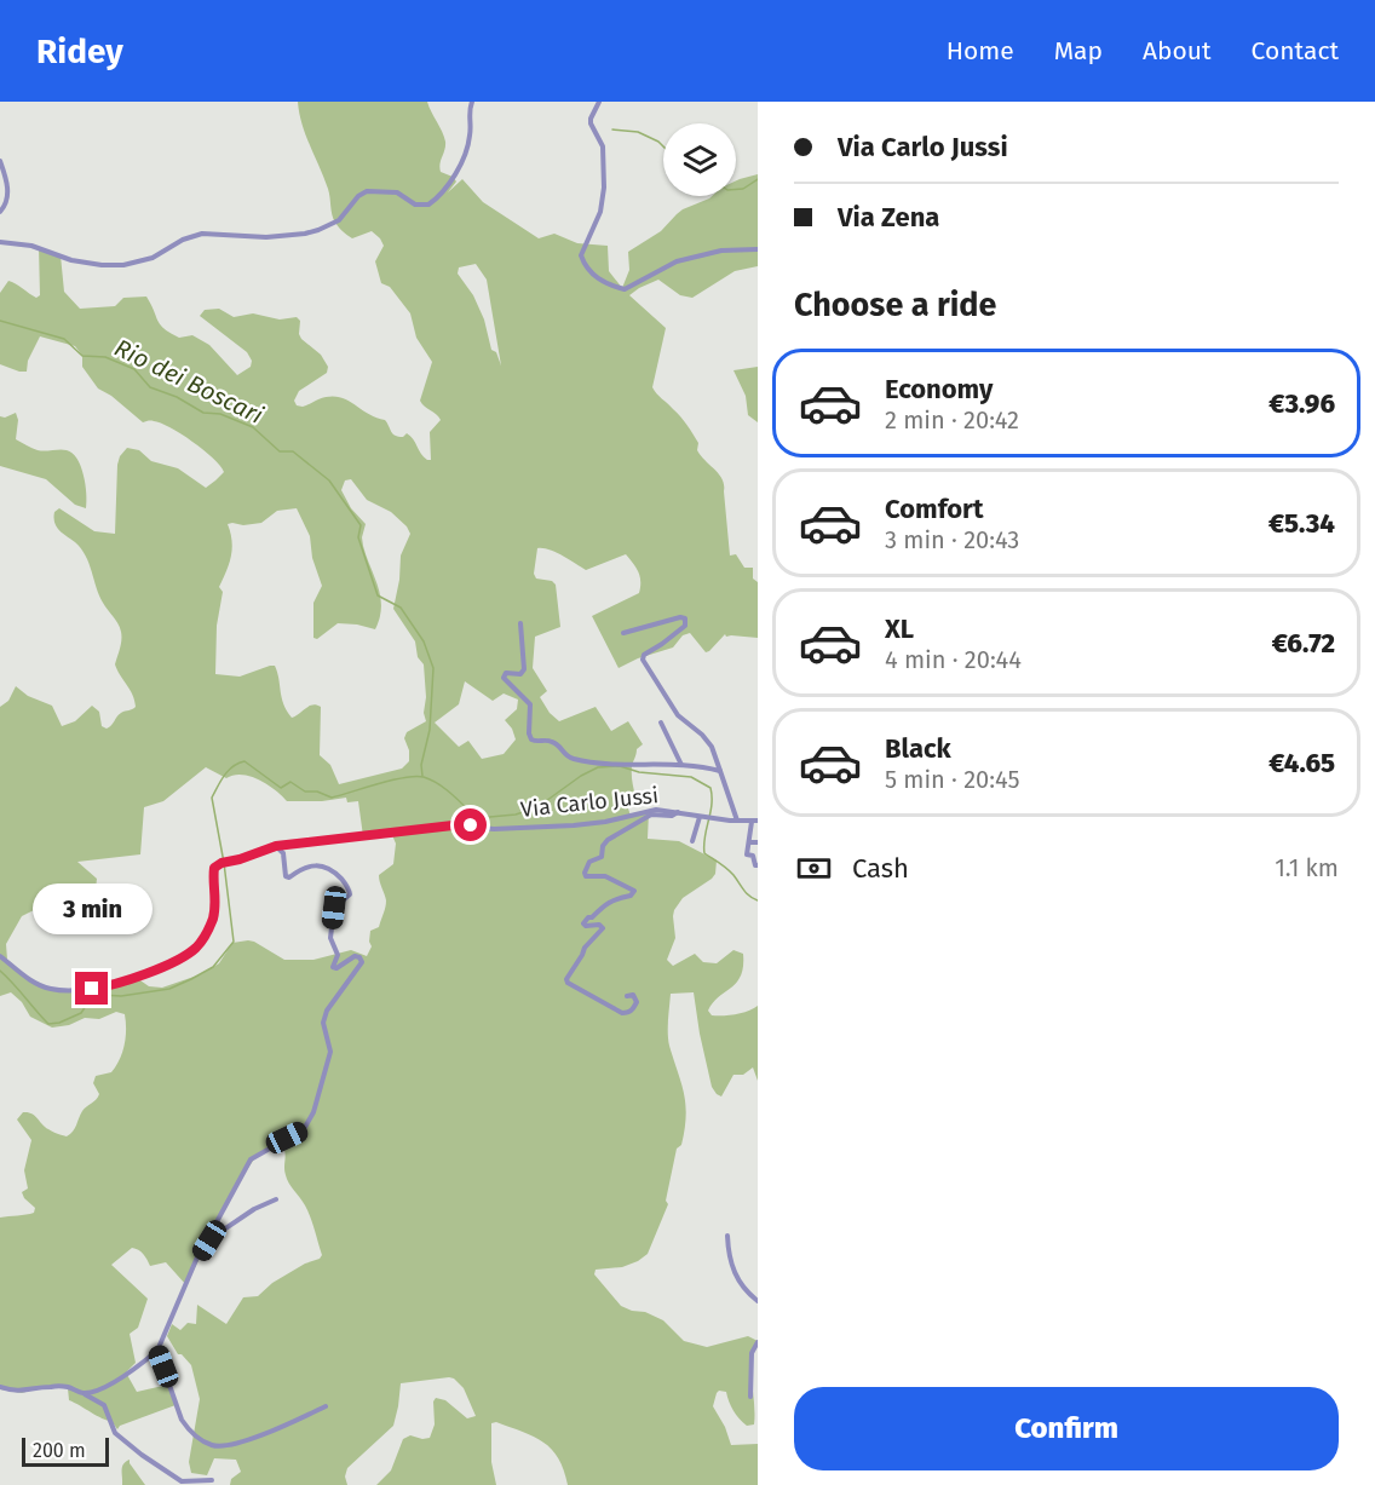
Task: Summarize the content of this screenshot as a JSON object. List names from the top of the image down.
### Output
{
  "streets": {
    "street": ["Via Carlo Jussi"]
  },
  "water": ["Rio dei Boscari"],
  "scale_bar": "200 m",
  "page": {
    "header": "Ridey",
    "nav": [
      "Home",
      "Map",
      "About",
      "Contact"
    ],
    "banner": ["Via Carlo Jussi", "Via Zena"],
    "heading": "Choose a ride",
    "list": [
      {
        "name": "Economy",
        "note": "2 min · 20:42",
        "value": "€3.96"
      },
      {
        "name": "Comfort",
        "note": "3 min · 20:43",
        "value": "€5.34"
      },
      {
        "name": "XL",
        "note": "4 min · 20:44",
        "value": "€6.72"
      },
      {
        "name": "Black",
        "note": "5 min · 20:45",
        "value": "€4.65"
      }
    ],
    "pay": ["Cash", "1.1 km"],
    "bubble": "3 min",
    "buttons": "Confirm",
    "scale": "200 m"
  }
}
